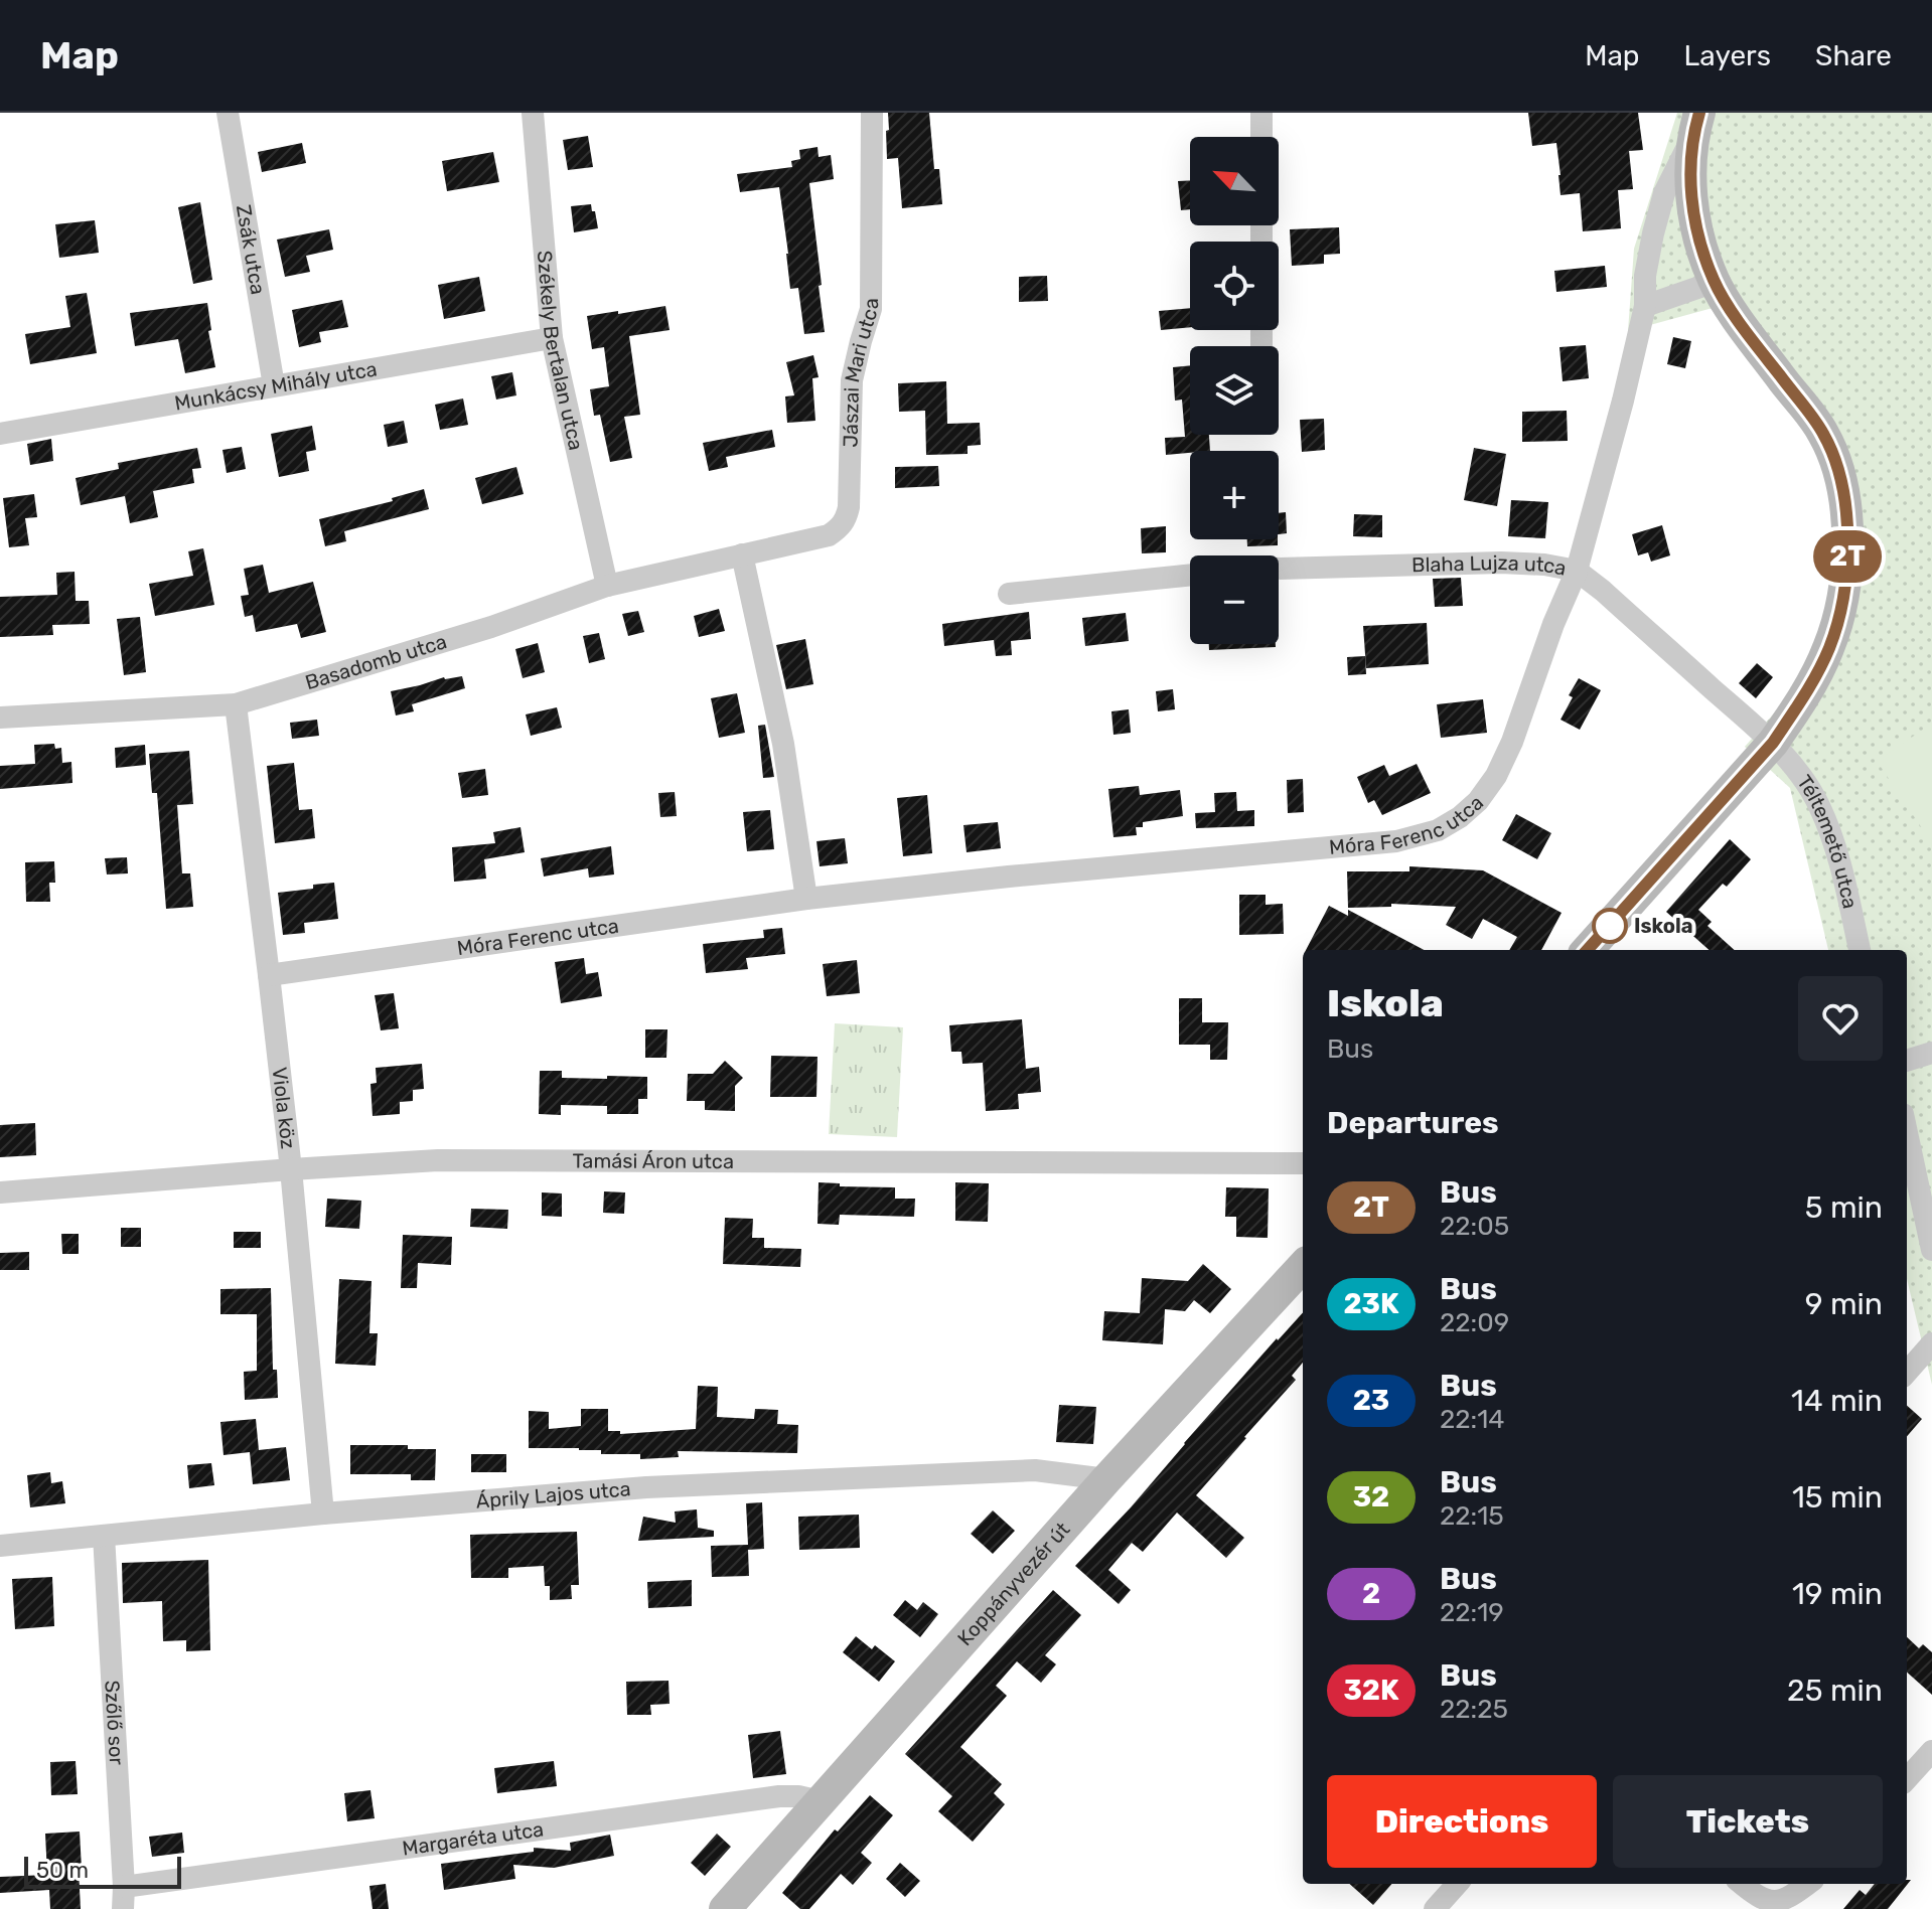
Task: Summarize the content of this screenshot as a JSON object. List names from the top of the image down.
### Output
{
  "streets": {
    "street": [
      "Zsák utca",
      "Székely Bertalan utca",
      "Jászai Mari utca",
      "Munkácsy Mihály utca",
      "Blaha Lujza utca",
      "Basadomb utca",
      "Móra Ferenc utca",
      "Téltemető utca",
      "Viola köz",
      "Tamási Áron utca",
      "Áprily Lajos utca",
      "Koppányvezér út",
      "Szőlő sor",
      "Margaréta utca"
    ]
  },
  "crossings": [
    ["Zsák utca", "Munkácsy Mihály utca"],
    ["Székely Bertalan utca", "Munkácsy Mihály utca"],
    ["Székely Bertalan utca", "Basadomb utca"],
    ["Jászai Mari utca", "Basadomb utca"],
    ["Blaha Lujza utca", "Móra Ferenc utca"],
    ["Blaha Lujza utca", "Téltemető utca"],
    ["Basadomb utca", "Viola köz"],
    ["Móra Ferenc utca", "Viola köz"],
    ["Viola köz", "Tamási Áron utca"],
    ["Viola köz", "Áprily Lajos utca"],
    ["Áprily Lajos utca", "Koppányvezér út"],
    ["Áprily Lajos utca", "Szőlő sor"],
    ["Koppányvezér út", "Margaréta utca"],
    ["Szőlő sor", "Margaréta utca"]
  ],
  "places": ["Iskola"],
  "lines": ["bus line 2T"],
  "scale_bar": "50 m",
  "north": "top left",
  "page": {
    "header": "Map",
    "nav": ["Map", "Layers", "Share"],
    "on_map": "2T",
    "map_buttons": ["+", "−"],
    "heading": [
      ["Iskola", "Bus"],
      "Departures"
    ],
    "list": [
      {
        "mark": "2T",
        "name": "Bus",
        "note": "22:05",
        "value": "5 min"
      },
      {
        "mark": "23K",
        "name": "Bus",
        "note": "22:09",
        "value": "9 min"
      },
      {
        "mark": "23",
        "name": "Bus",
        "note": "22:14",
        "value": "14 min"
      },
      {
        "mark": "32",
        "name": "Bus",
        "note": "22:15",
        "value": "15 min"
      },
      {
        "mark": "2",
        "name": "Bus",
        "note": "22:19",
        "value": "19 min"
      },
      {
        "mark": "32K",
        "name": "Bus",
        "note": "22:25",
        "value": "25 min"
      }
    ],
    "buttons": ["Directions", "Tickets"],
    "scale": "50 m"
  }
}
